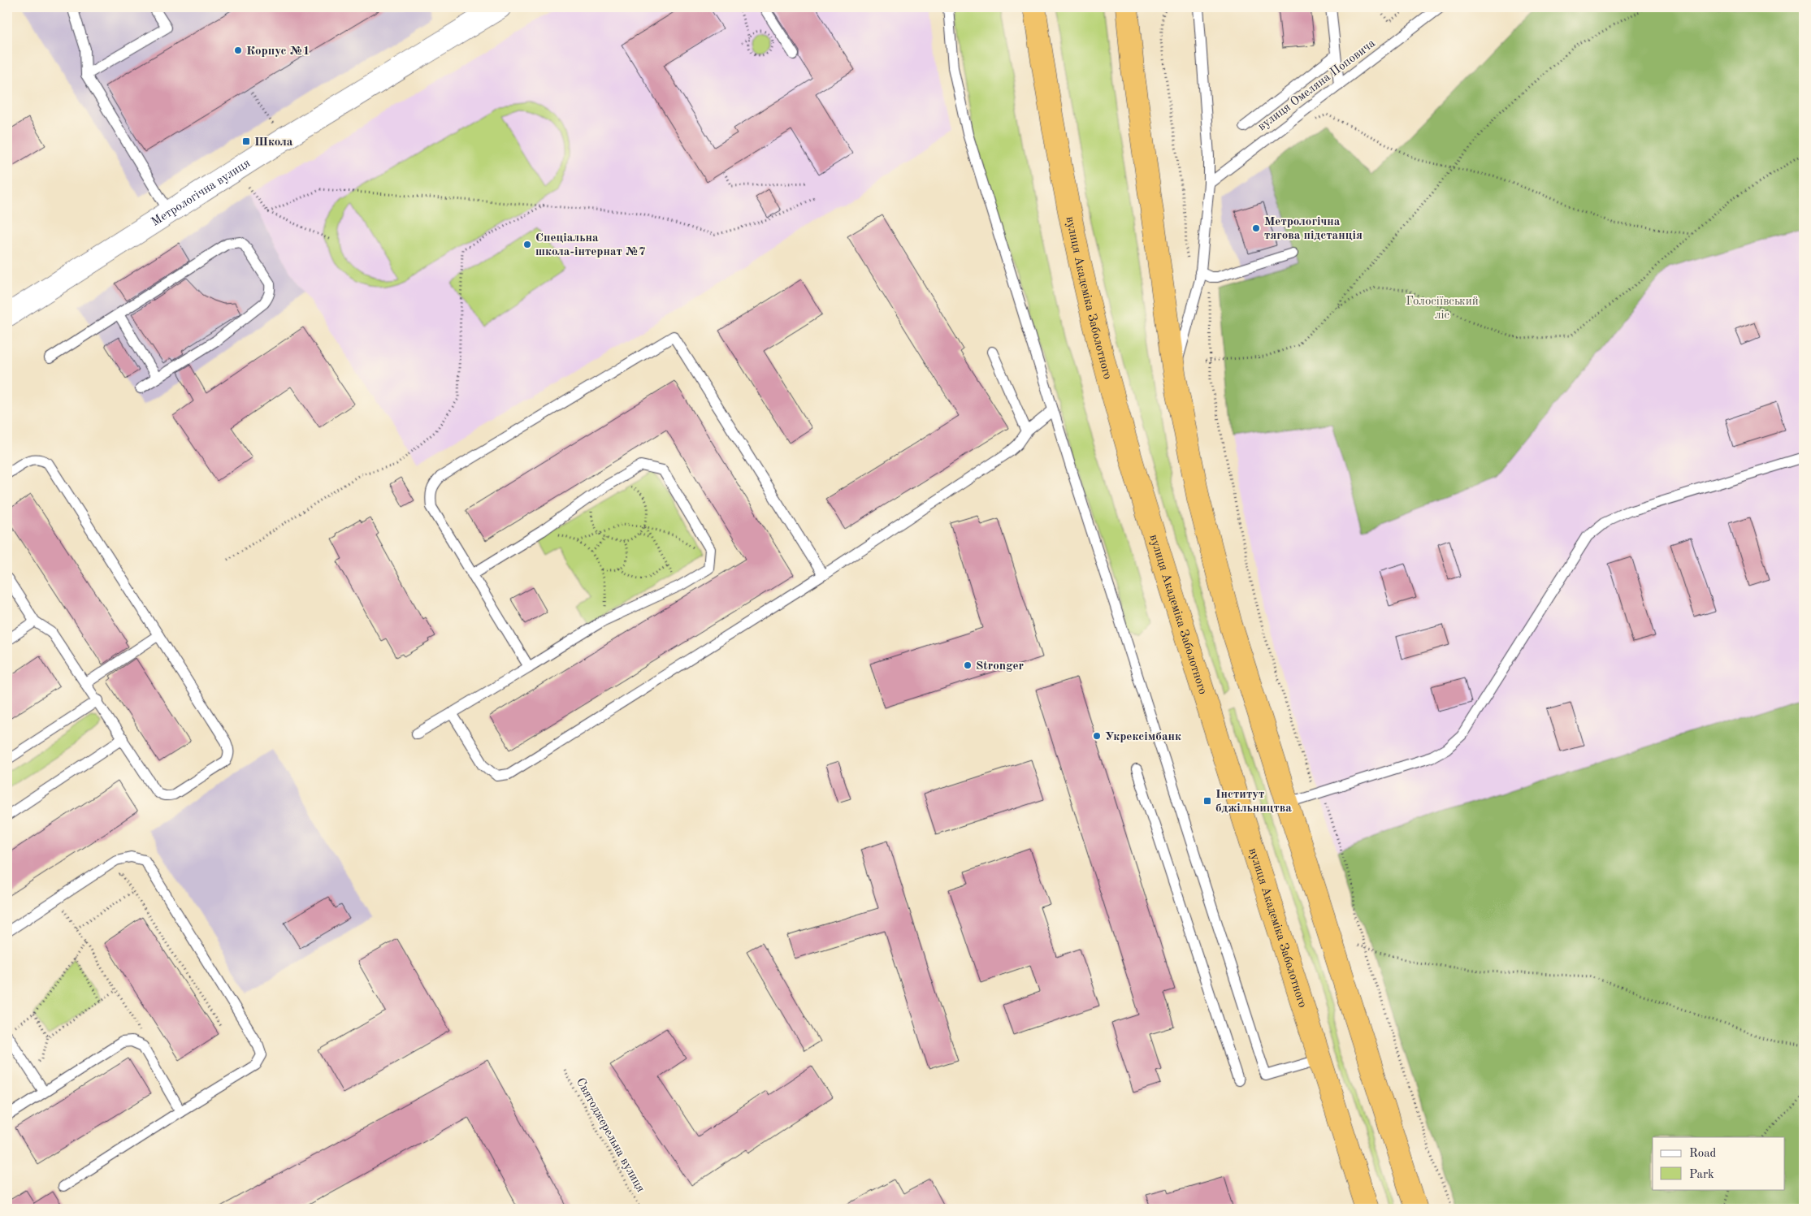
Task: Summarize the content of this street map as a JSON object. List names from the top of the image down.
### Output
{
  "streets": {
    "highway": ["вулиця Академіка Заболотного"],
    "street": ["Метрологічна вулиця"],
    "lane": ["вулиця Омеляна Поповича"],
    "path": ["Святоджерельна вулиця"]
  },
  "parks": ["Голосіївський ліс"],
  "places": {
    "other": [
      "Корпус №1",
      "Метрологічна тягова підстанція",
      "Спеціальна школа-інтернат №7",
      "Stronger",
      "Укрексімбанк"
    ],
    "transit": ["Школа", "Інститут бджільництва"]
  },
  "legend": ["Road", "Park"]
}
